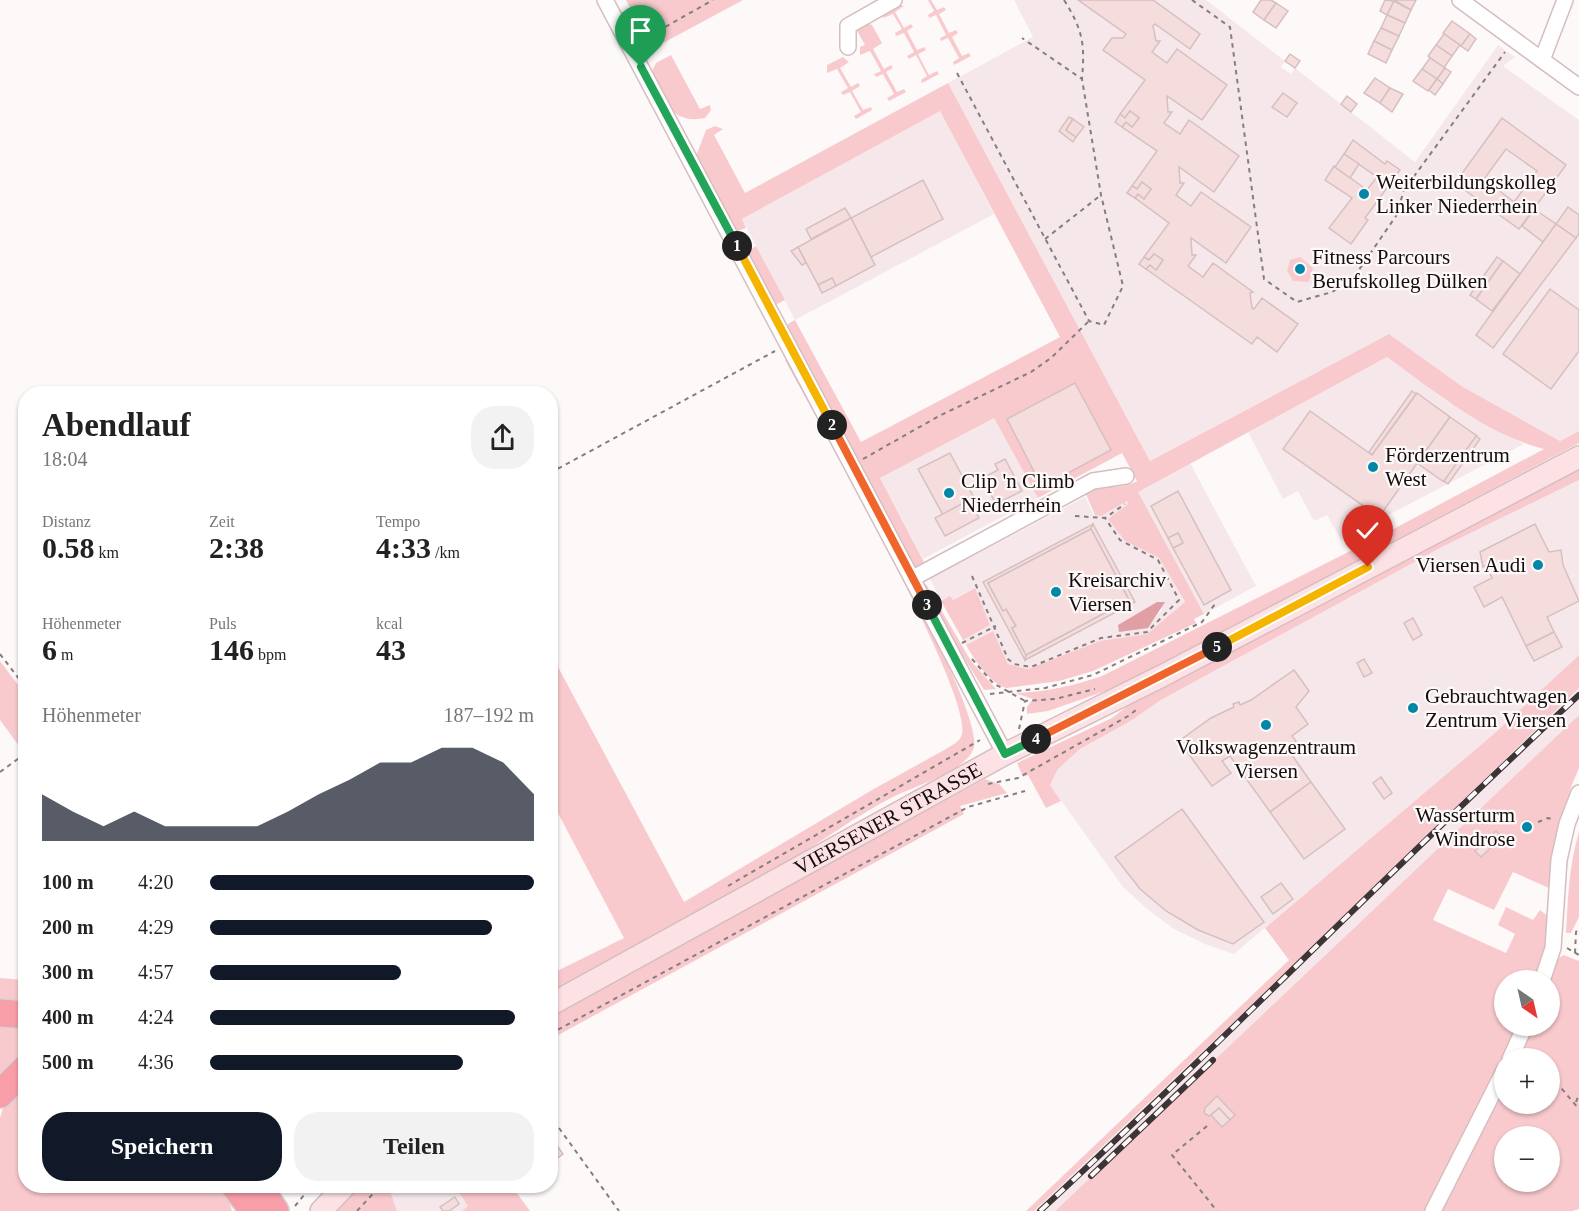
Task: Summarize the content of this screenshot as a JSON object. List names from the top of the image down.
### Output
{
  "streets": {
    "main road": ["VIERSENER STRASSE"]
  },
  "places": [
    "Weiterbildungskolleg Linker Niederrhein",
    "Fitness Parcours Berufskolleg Dülken",
    "Förderzentrum West",
    "Clip 'n Climb Niederrhein",
    "Viersen Audi",
    "Kreisarchiv Viersen",
    "Gebrauchtwagen Zentrum Viersen",
    "Volkswagenzentraum Viersen",
    "Wasserturm Windrose"
  ],
  "north": "bottom right",
  "page": {
    "pins": [
      "1",
      "2",
      "3",
      "5",
      "4"
    ],
    "heading": ["Abendlauf", "18:04"],
    "stats": [
      ["Distanz", "0.58 km"],
      ["Zeit", "2:38"],
      ["Tempo", "4:33 /km"],
      ["Höhenmeter", "6 m"],
      ["Puls", "146 bpm"],
      ["kcal", "43"]
    ],
    "chart": ["Höhenmeter", "187–192 m"],
    "list": [
      {
        "name": "100 m",
        "note": "4:20"
      },
      {
        "name": "200 m",
        "note": "4:29"
      },
      {
        "name": "300 m",
        "note": "4:57"
      },
      {
        "name": "400 m",
        "note": "4:24"
      },
      {
        "name": "500 m",
        "note": "4:36"
      }
    ],
    "map_buttons": ["+", "−"],
    "buttons": ["Speichern", "Teilen"]
  }
}
